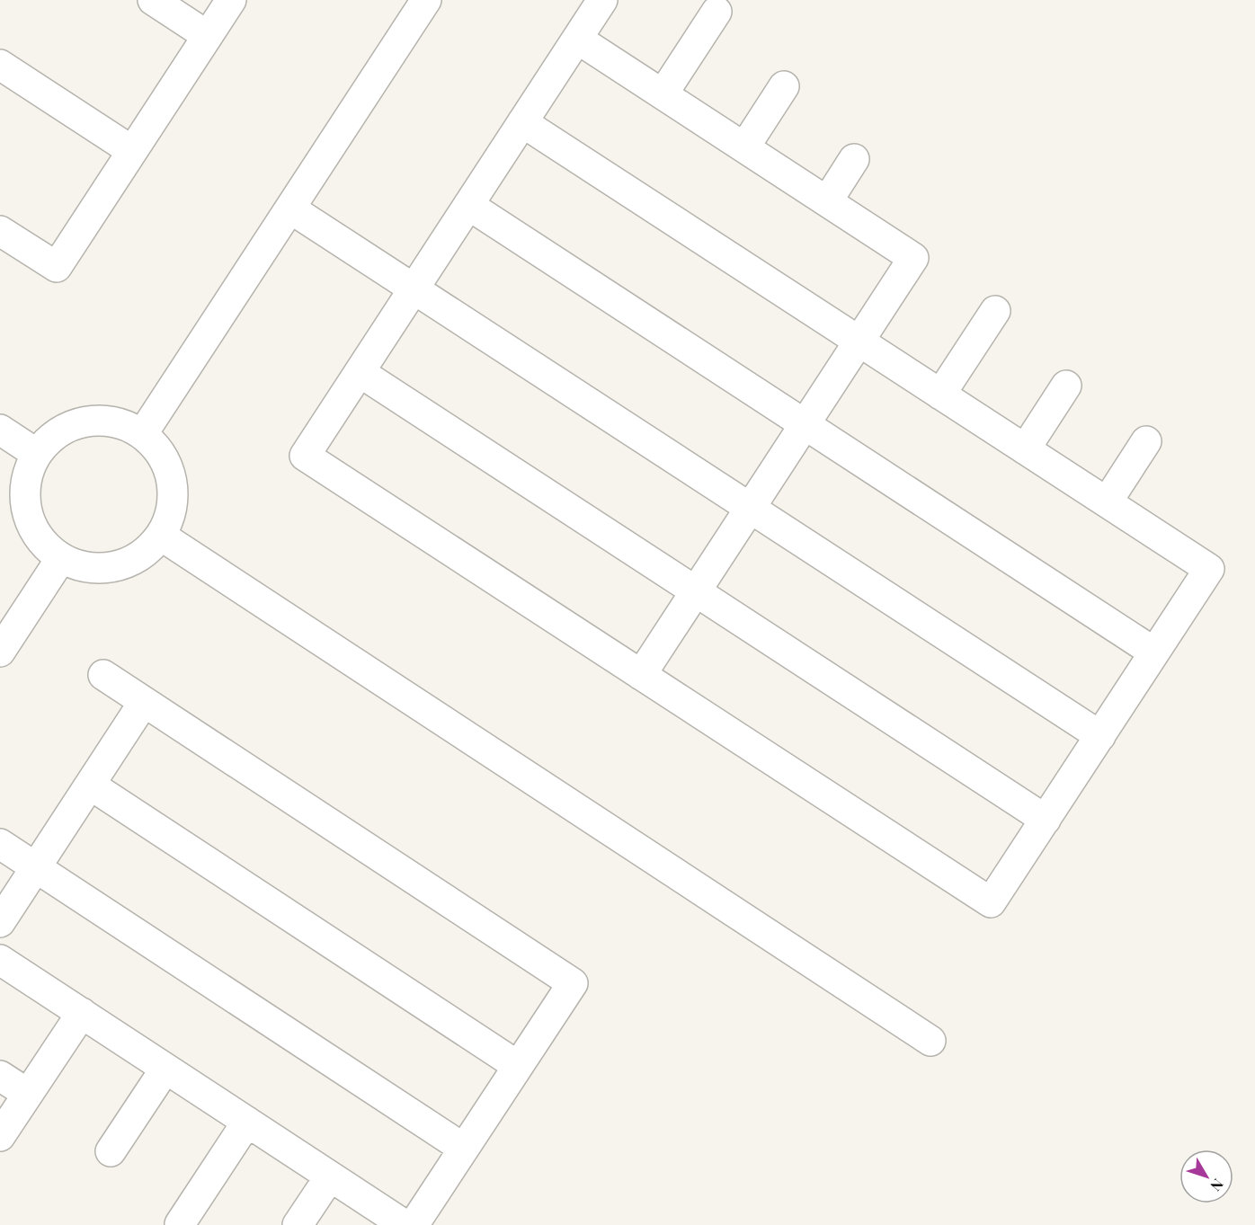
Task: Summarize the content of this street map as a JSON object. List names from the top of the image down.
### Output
{
  "north": "bottom right"
}
